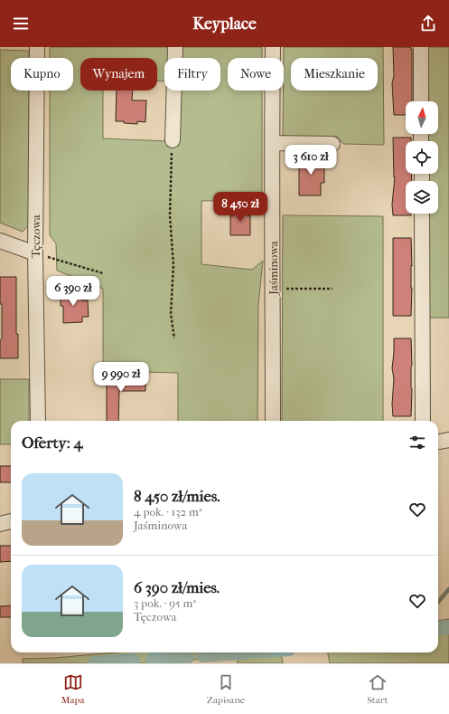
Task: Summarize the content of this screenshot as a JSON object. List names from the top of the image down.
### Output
{
  "streets": {
    "street": ["Tęczowa", "Jaśminowa"]
  },
  "north": "top",
  "page": {
    "header": "Keyplace",
    "chip": [
      "Kupno",
      "Wynajem",
      "Filtry",
      "Nowe",
      "Mieszkanie"
    ],
    "price": [
      "3 610 zł",
      "8 450 zł",
      "6 390 zł",
      "9 990 zł"
    ],
    "heading": "Oferty: 4",
    "list": [
      {
        "name": "8 450 zł/mies.",
        "note": "4 pok. · 132 m² · Jaśminowa"
      },
      {
        "name": "6 390 zł/mies.",
        "note": "3 pok. · 95 m² · Tęczowa"
      }
    ],
    "tabs": ["Mapa", "Zapisane", "Start"]
  }
}
